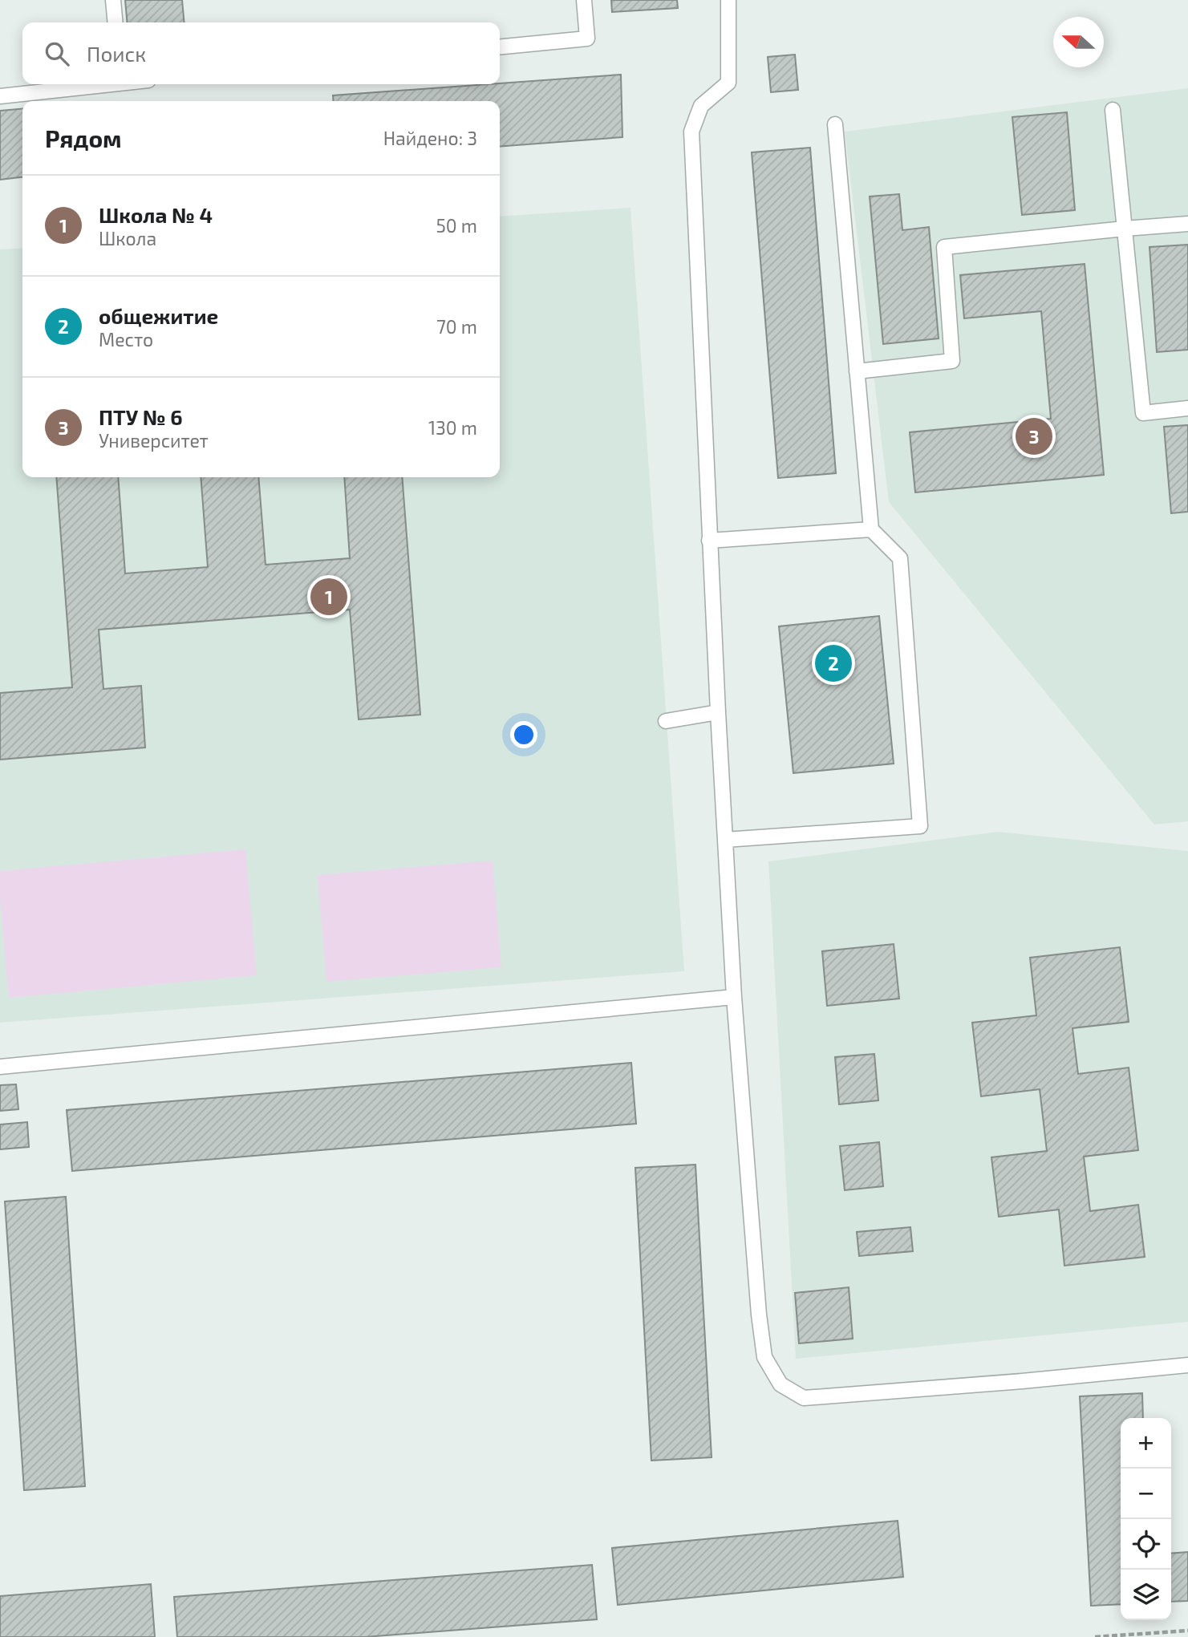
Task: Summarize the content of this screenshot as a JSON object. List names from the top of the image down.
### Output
{
  "north": "left",
  "page": {
    "search": "Поиск",
    "heading": ["Рядом", "Найдено: 3"],
    "list": [
      {
        "mark": "1",
        "name": "Школа № 4",
        "note": "Школа",
        "value": "50 m"
      },
      {
        "mark": "2",
        "name": "общежитие",
        "note": "Место",
        "value": "70 m"
      },
      {
        "mark": "3",
        "name": "ПТУ № 6",
        "note": "Университет",
        "value": "130 m"
      }
    ],
    "pins": ["3", "1", "2"],
    "map_buttons": ["+", "−"]
  }
}
